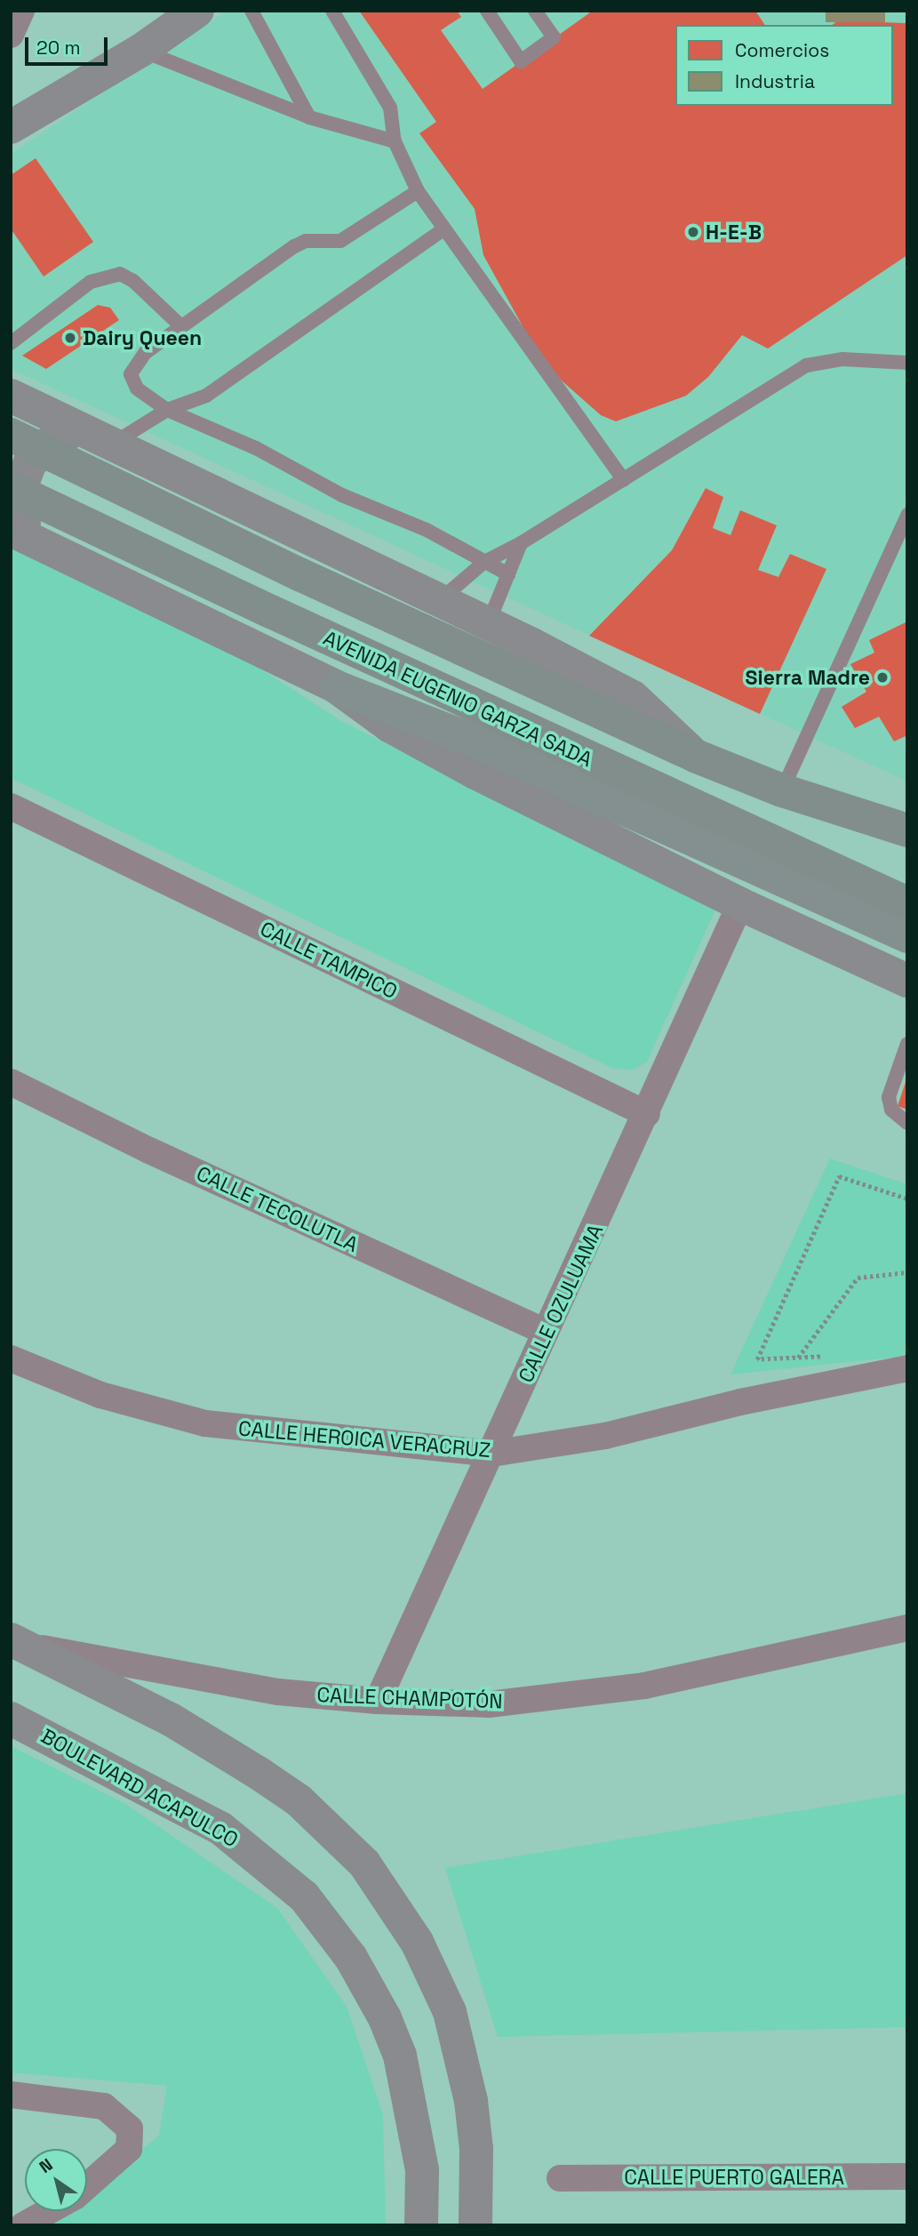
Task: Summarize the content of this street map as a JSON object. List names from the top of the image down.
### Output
{
  "streets": {
    "highway": ["AVENIDA EUGENIO GARZA SADA"],
    "main road": ["BOULEVARD ACAPULCO"],
    "street": [
      "CALLE TAMPICO",
      "CALLE TECOLUTLA",
      "CALLE OZULUAMA",
      "CALLE HEROICA VERACRUZ",
      "CALLE CHAMPOTÓN",
      "CALLE PUERTO GALERA"
    ]
  },
  "crossings": [
    ["CALLE TAMPICO", "CALLE OZULUAMA"],
    ["CALLE TECOLUTLA", "CALLE OZULUAMA"],
    ["CALLE OZULUAMA", "CALLE HEROICA VERACRUZ"],
    ["CALLE OZULUAMA", "CALLE CHAMPOTÓN"]
  ],
  "places": ["H-E-B", "Dairy Queen", "Sierra Madre"],
  "legend": ["Comercios", "Industria"],
  "scale_bar": "20 m",
  "north": "top left"
}
